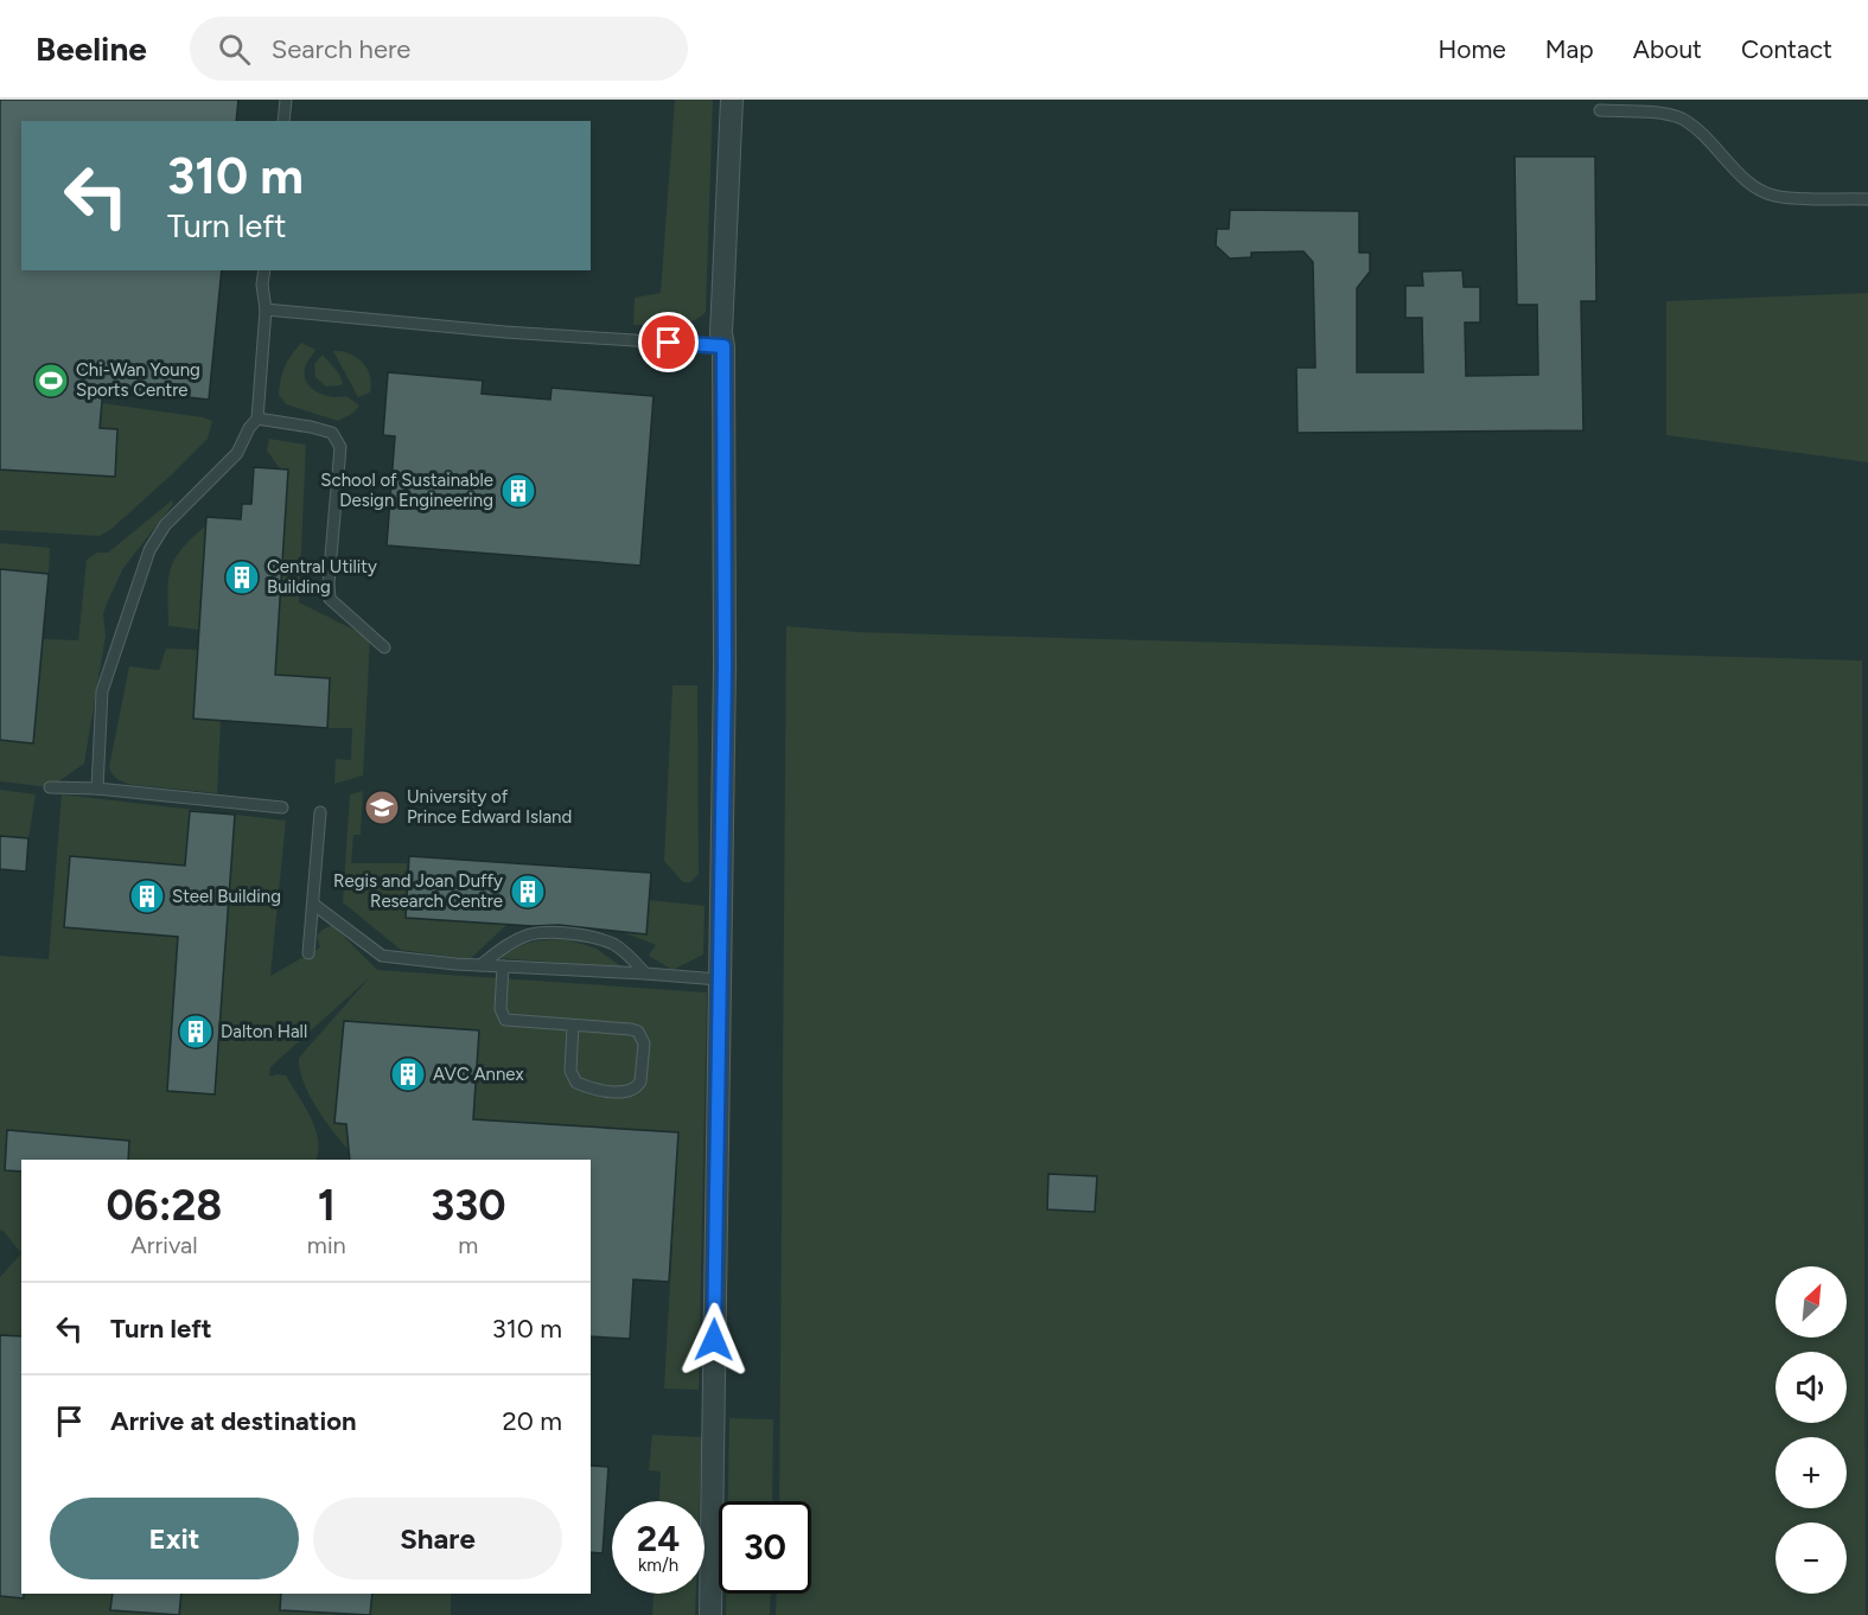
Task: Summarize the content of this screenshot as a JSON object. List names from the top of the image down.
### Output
{
  "places": {
    "sports": ["Chi-Wan Young Sports Centre"],
    "building": [
      "School of Sustainable Design Engineering",
      "Central Utility Building",
      "Regis and Joan Duffy Research Centre",
      "Steel Building",
      "Dalton Hall",
      "AVC Annex"
    ],
    "school or university": ["University of Prince Edward Island"]
  },
  "north": "top right",
  "page": {
    "header": "Beeline",
    "search": "Search here",
    "nav": [
      "Home",
      "Map",
      "About",
      "Contact"
    ],
    "turn": ["310 m", "Turn left"],
    "eta": [
      "06:28",
      "Arrival",
      "1",
      "min",
      "330",
      "m"
    ],
    "map_buttons": ["+", "−"],
    "list": [
      {
        "name": "Turn left",
        "value": "310 m"
      },
      {
        "name": "Arrive at destination",
        "value": "20 m"
      }
    ],
    "buttons": ["Exit", "Share"],
    "speed": "24 km/h",
    "limit": "30"
  }
}
